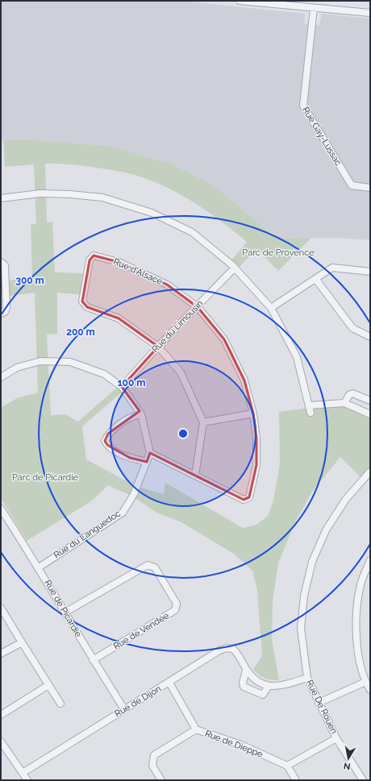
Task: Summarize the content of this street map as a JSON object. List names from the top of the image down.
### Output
{
  "streets": {
    "street": [
      "Rue Gay-Lussac",
      "Rue d'Alsace",
      "Rue du Limousin",
      "Rue du Languedoc",
      "Rue de Picardie",
      "Rue de Vendée",
      "Rue de Dijon",
      "Rue De Rouen",
      "Rue de Dieppe"
    ]
  },
  "crossings": [
    ["Rue d'Alsace", "Rue du Limousin"],
    ["Rue du Languedoc", "Rue de Picardie"],
    ["Rue de Picardie", "Rue de Vendée"],
    ["Rue de Picardie", "Rue de Dijon"],
    ["Rue de Dijon", "Rue de Dieppe"]
  ],
  "parks": ["Parc de Provence", "Parc de Picardie"],
  "north": "bottom",
  "rings": ["300 m", "200 m", "100 m"]
}
